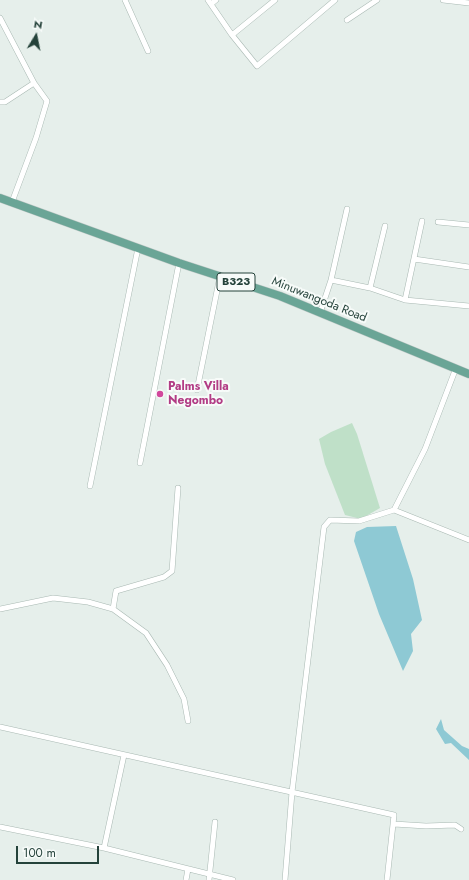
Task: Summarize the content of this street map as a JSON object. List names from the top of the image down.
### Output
{
  "streets": {
    "main road": ["B323", "Minuwangoda Road"]
  },
  "places": ["Palms Villa Negombo"],
  "scale_bar": "100 m",
  "north": "top"
}
